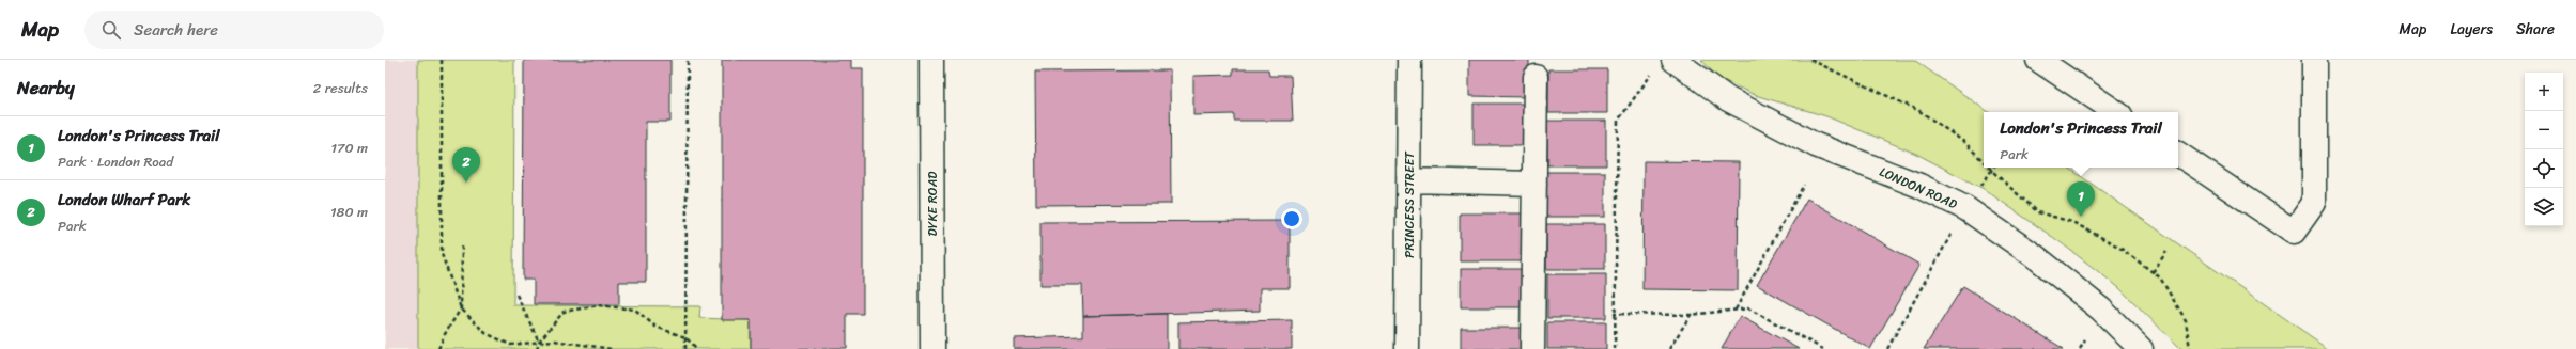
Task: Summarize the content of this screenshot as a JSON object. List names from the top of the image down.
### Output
{
  "streets": {
    "street": ["LONDON ROAD", "DYKE ROAD", "PRINCESS STREET"]
  },
  "page": {
    "header": "Map",
    "search": "Search here",
    "nav": ["Map", "Layers", "Share"],
    "heading": ["Nearby", "2 results"],
    "map_buttons": ["+", "−"],
    "popup": ["London's Princess Trail", "Park"],
    "list": [
      {
        "mark": "1",
        "name": "London's Princess Trail",
        "note": "Park · London Road",
        "value": "170 m"
      },
      {
        "mark": "2",
        "name": "London Wharf Park",
        "note": "Park",
        "value": "180 m"
      }
    ],
    "pins": ["2", "1"]
  }
}
